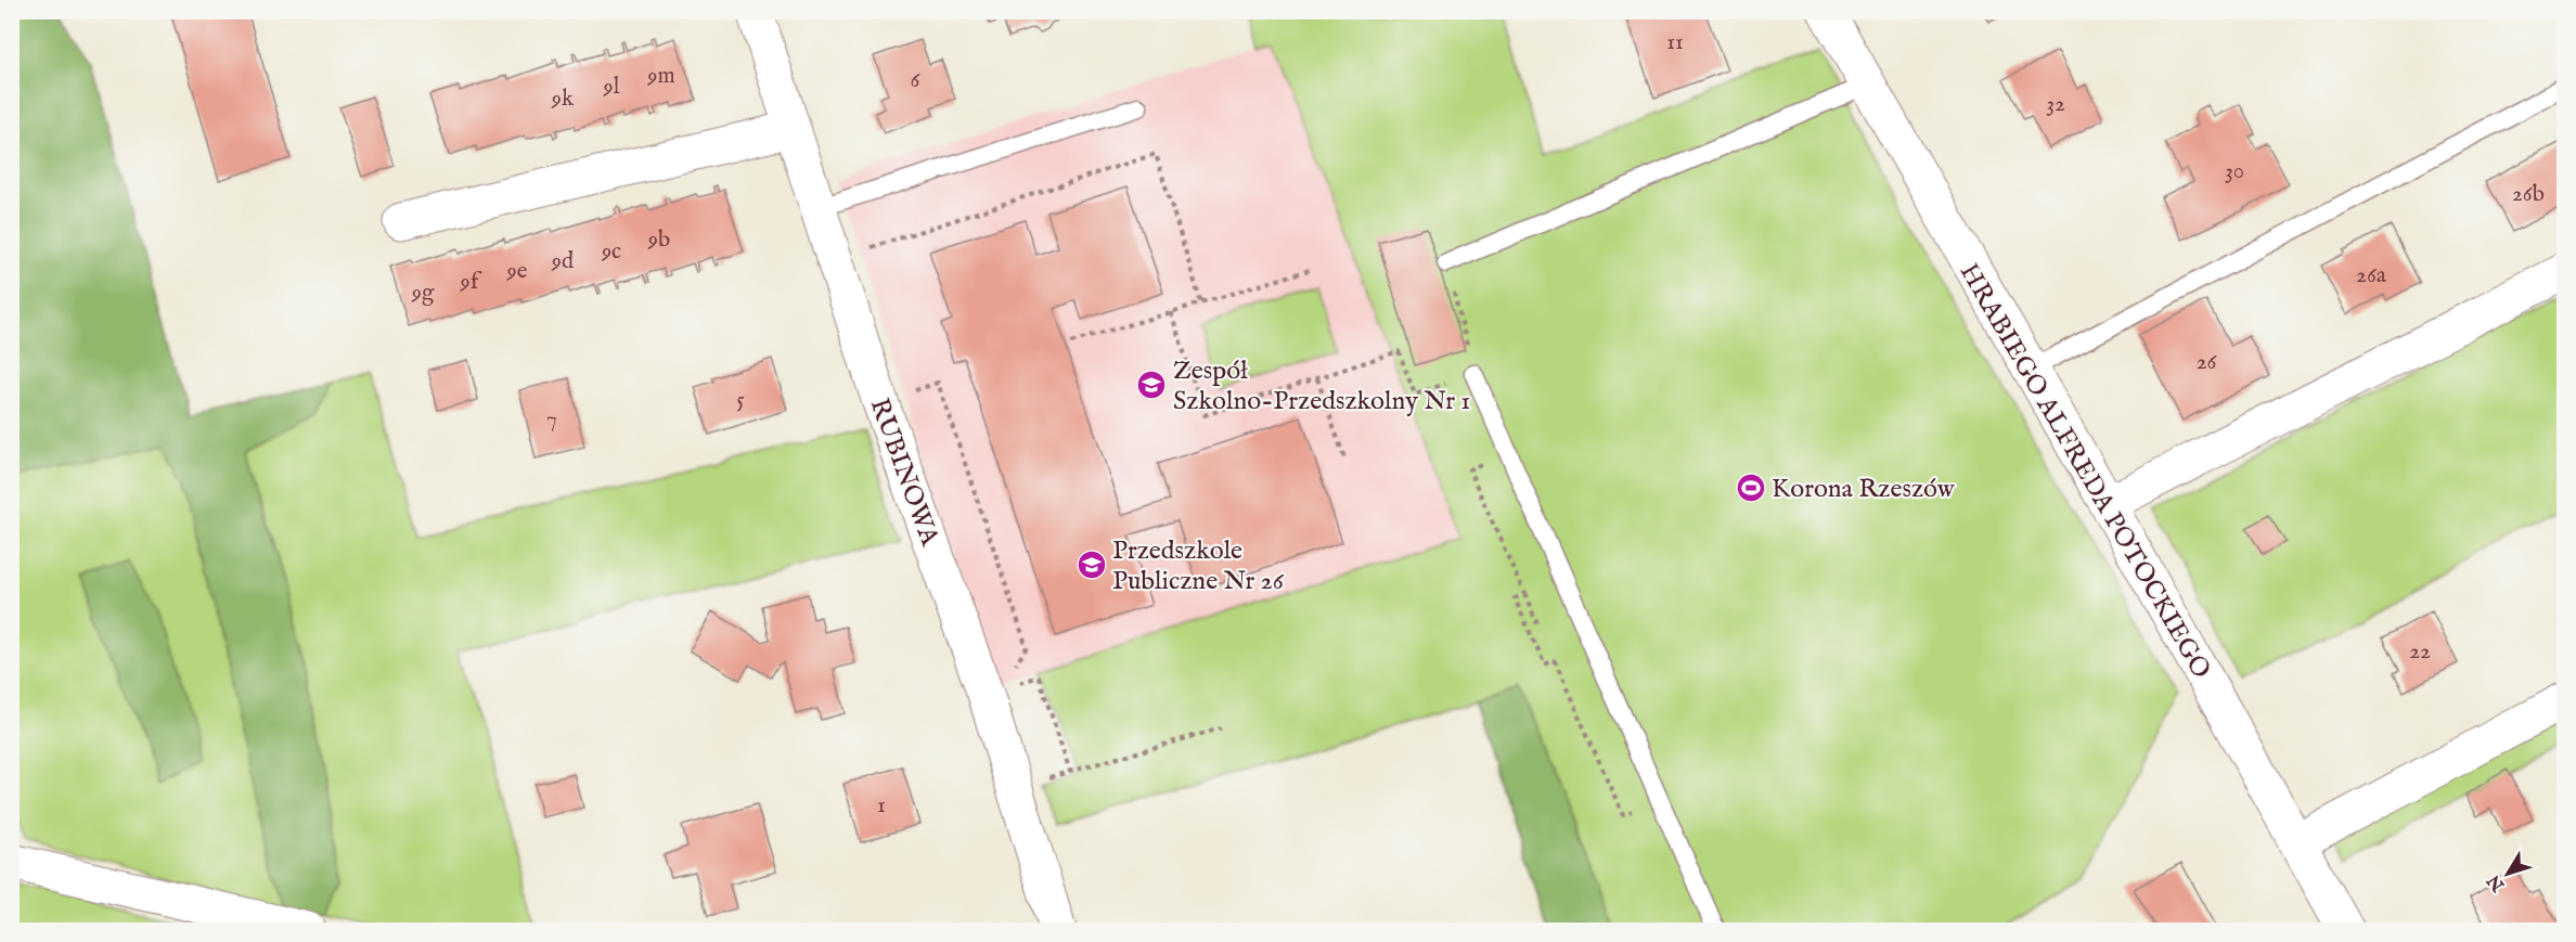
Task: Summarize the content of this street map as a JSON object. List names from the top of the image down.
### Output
{
  "streets": {
    "street": ["HRABIEGO ALFREDA POTOCKIEGO", "RUBINOWA"]
  },
  "places": {
    "school or university": ["Zespół Szkolno-Przedszkolny Nr 1", "Przedszkole Publiczne Nr 26"],
    "sports": ["Korona Rzeszów"]
  },
  "house_numbers": [
    "11",
    "9m",
    "6",
    "9l",
    "9k",
    "32",
    "30",
    "26b",
    "9b",
    "9c",
    "9d",
    "9e",
    "26a",
    "9f",
    "9g",
    "26",
    "5",
    "7",
    "22",
    "1"
  ],
  "north": "bottom left"
}
